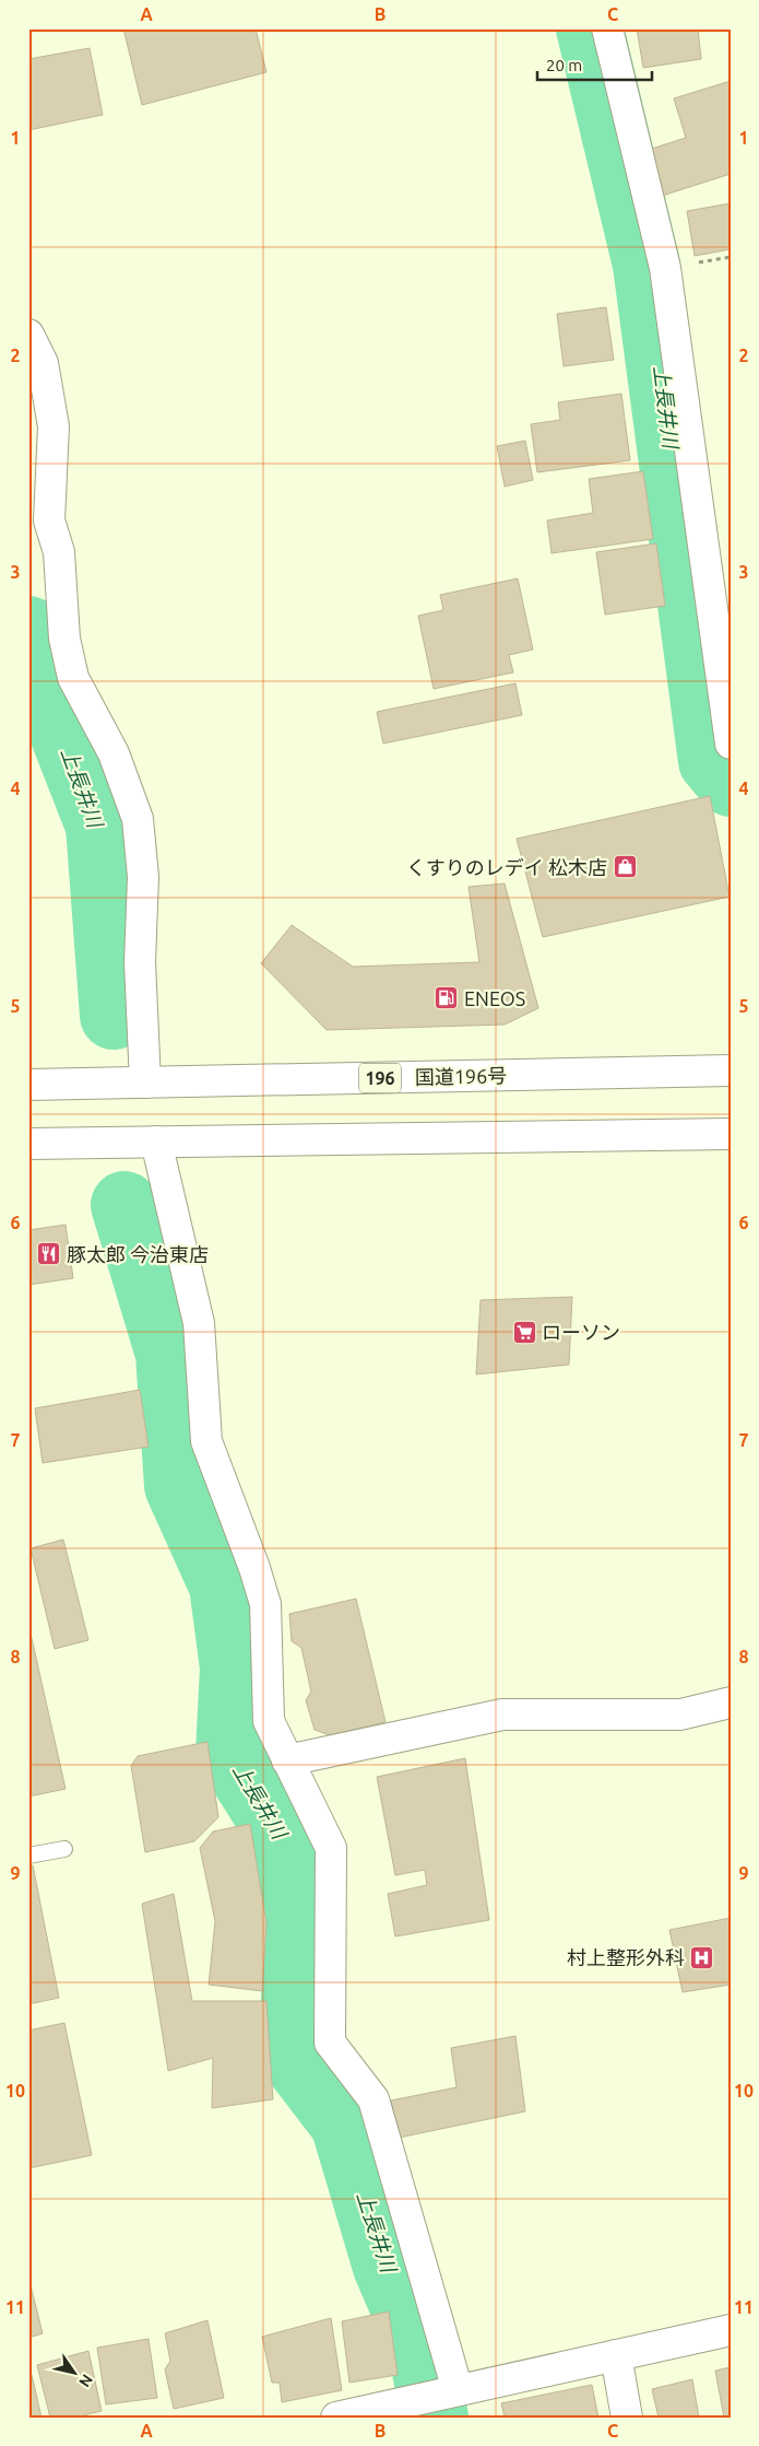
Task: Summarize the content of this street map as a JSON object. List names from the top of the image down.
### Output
{
  "streets": {
    "main road": ["国道196号", "196"]
  },
  "water": ["上長井川"],
  "places": {
    "shop": ["くすりのレデイ 松木店"],
    "fuel station": ["ENEOS"],
    "restaurant": ["豚太郎 今治東店"],
    "supermarket": ["ローソン"],
    "hospital": ["村上整形外科"]
  },
  "scale_bar": "20 m",
  "north": "bottom right",
  "grid": {
    "columns": ["A", "B", "C"],
    "rows": [
      "1",
      "2",
      "3",
      "4",
      "5",
      "6",
      "7",
      "8",
      "9",
      "10",
      "11"
    ]
  }
}
